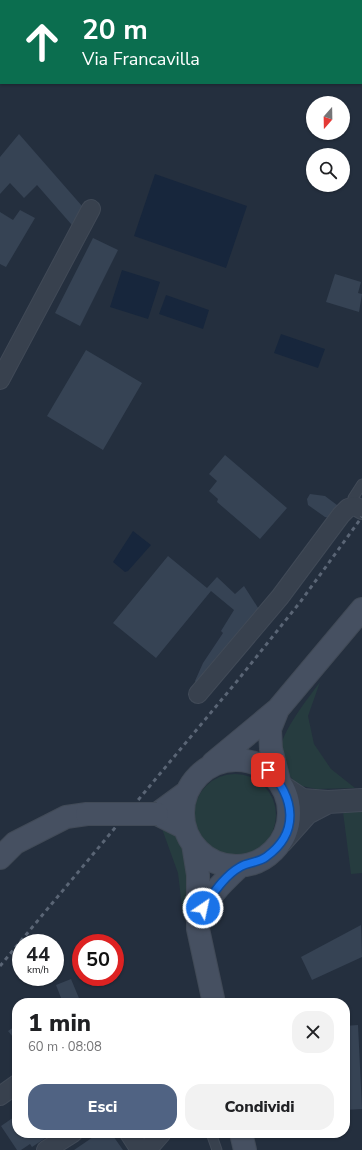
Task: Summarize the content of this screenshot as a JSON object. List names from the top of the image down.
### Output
{
  "north": "bottom",
  "page": {
    "turn": ["20 m", "Via Francavilla"],
    "speed": "44 km/h",
    "limit": "50",
    "heading": ["1 min", "60 m · 08:08"],
    "buttons": ["Esci", "Condividi"]
  }
}
